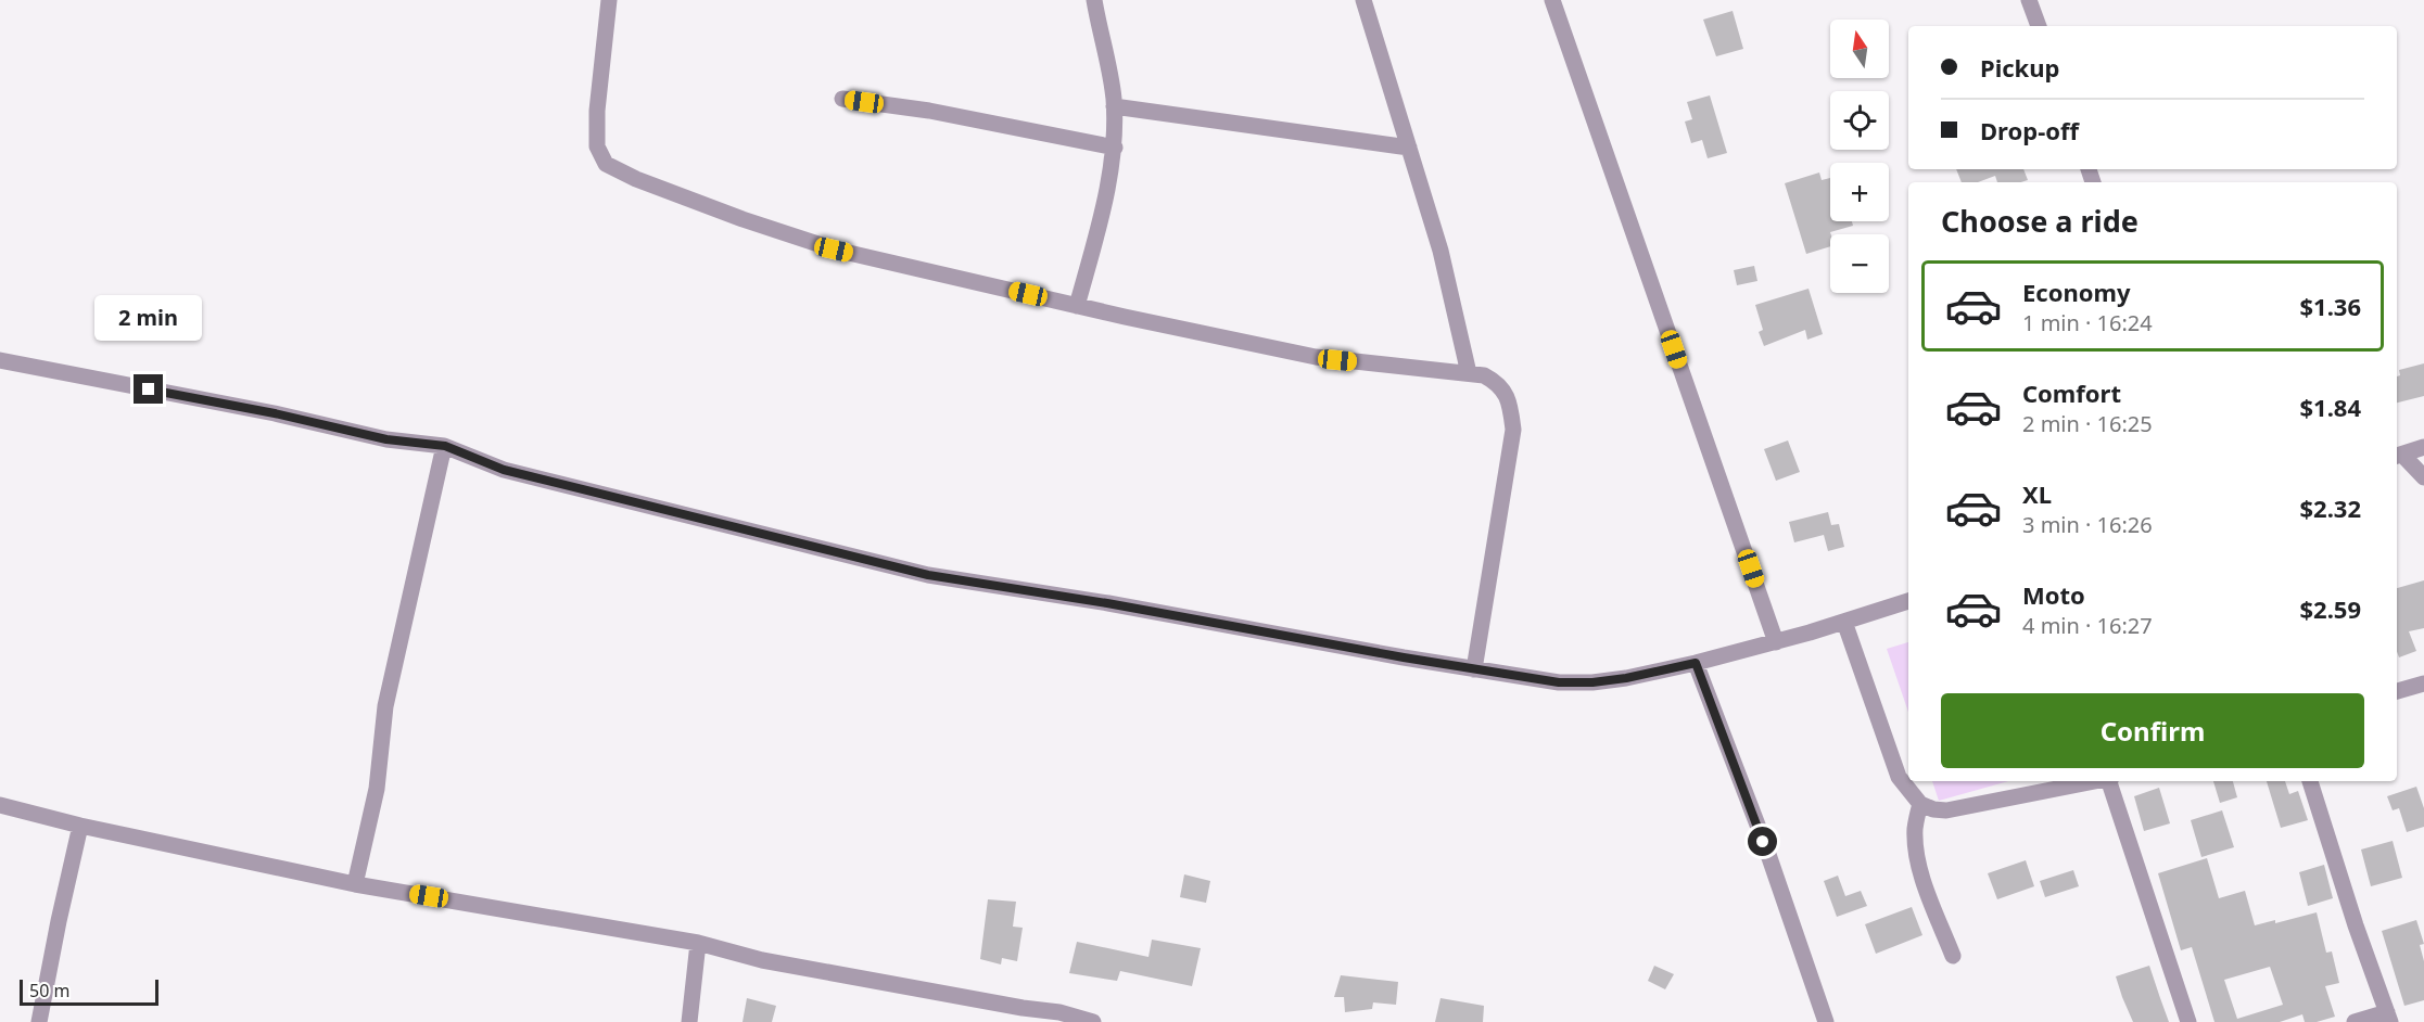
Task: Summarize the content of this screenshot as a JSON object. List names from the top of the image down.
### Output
{
  "scale_bar": "50 m",
  "north": "top",
  "page": {
    "map_buttons": ["+", "−"],
    "banner": ["Pickup", "Drop-off"],
    "heading": "Choose a ride",
    "list": [
      {
        "name": "Economy",
        "note": "1 min · 16:24",
        "value": "$1.36"
      },
      {
        "name": "Comfort",
        "note": "2 min · 16:25",
        "value": "$1.84"
      },
      {
        "name": "XL",
        "note": "3 min · 16:26",
        "value": "$2.32"
      },
      {
        "name": "Moto",
        "note": "4 min · 16:27",
        "value": "$2.59"
      }
    ],
    "bubble": "2 min",
    "buttons": "Confirm",
    "scale": "50 m"
  }
}
